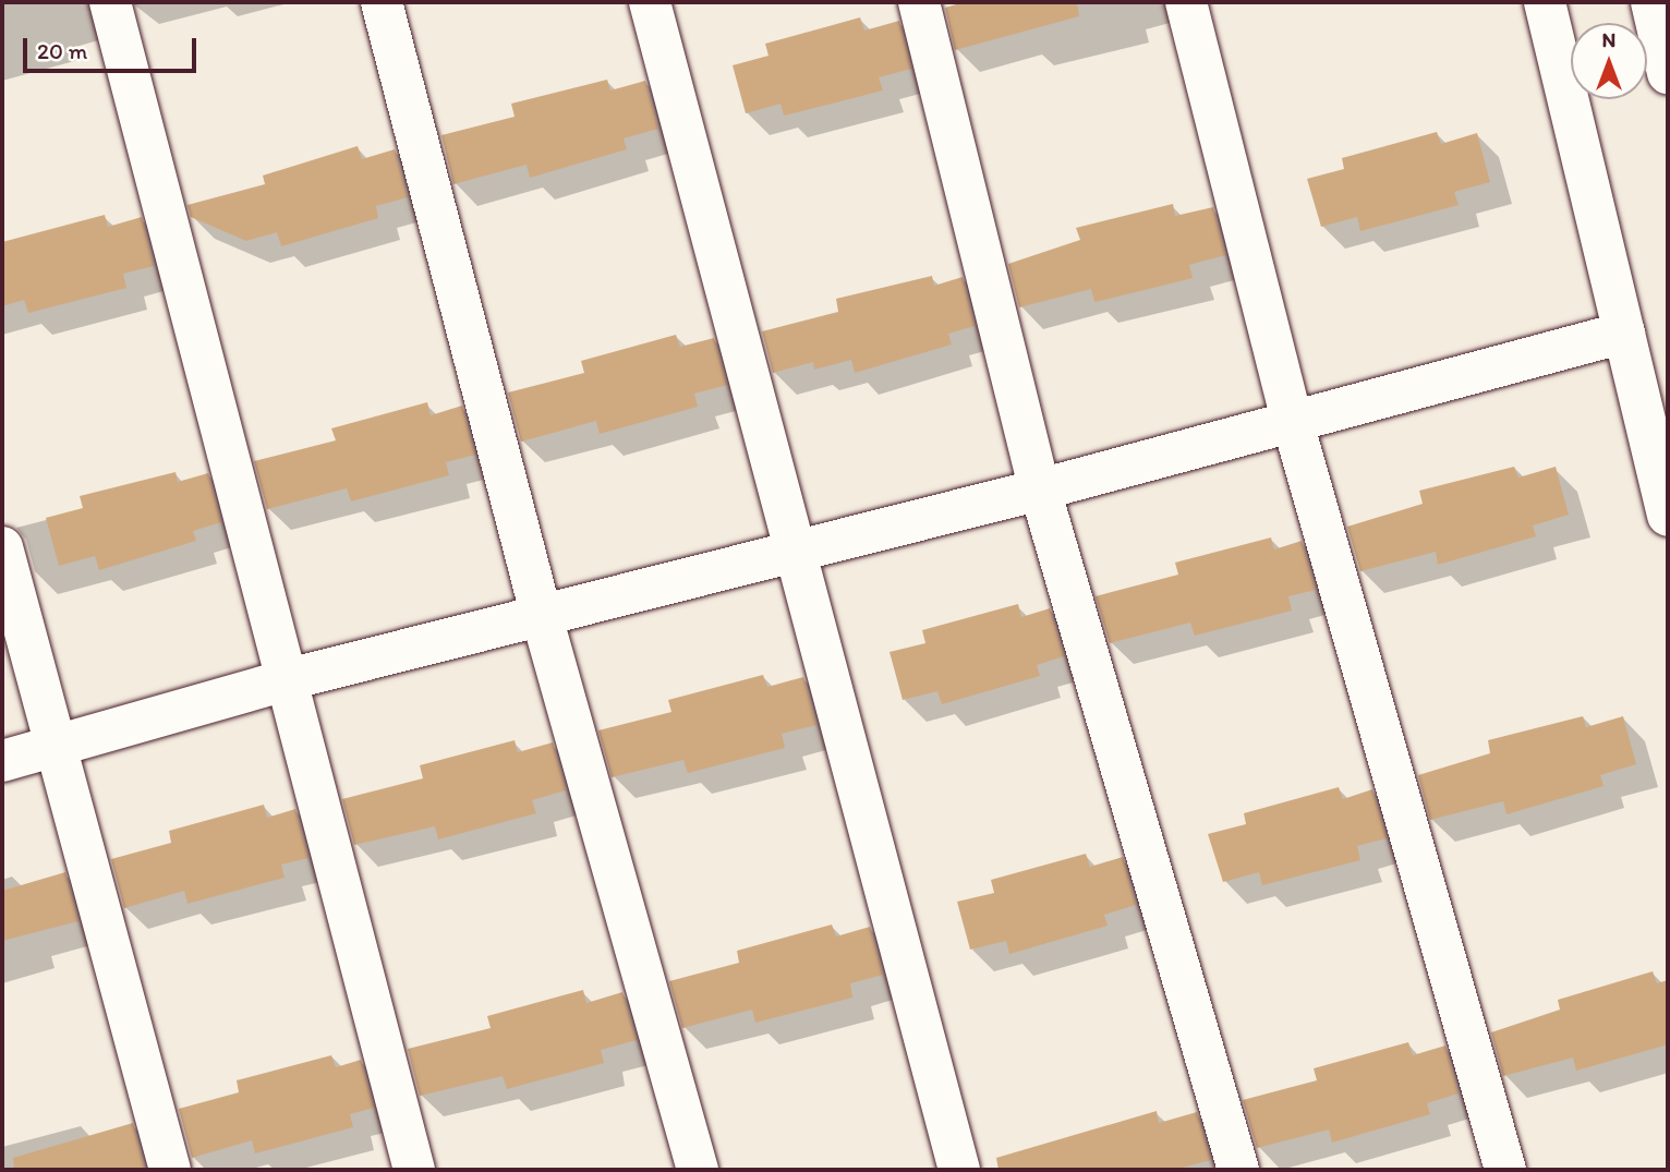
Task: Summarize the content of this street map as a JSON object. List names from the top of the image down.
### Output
{
  "scale_bar": "20 m",
  "north": "top"
}
